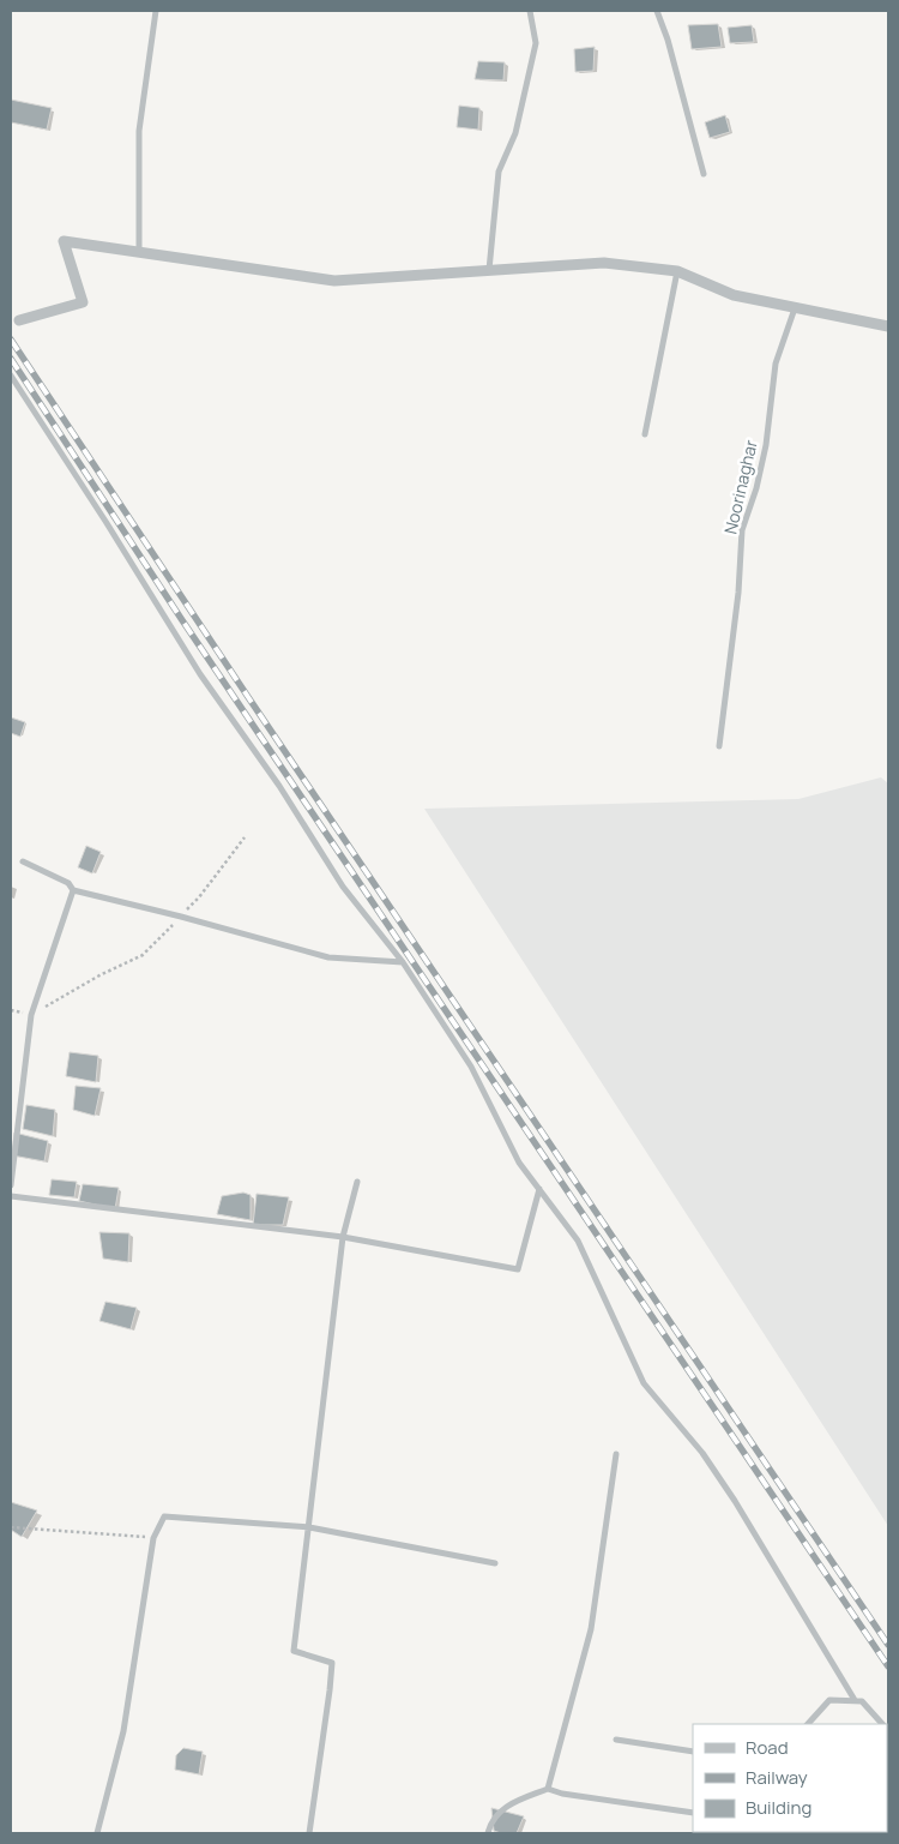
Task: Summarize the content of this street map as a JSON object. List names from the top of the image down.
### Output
{
  "streets": {
    "street": ["Noorinaghar"]
  },
  "legend": ["Road", "Railway", "Building"]
}
